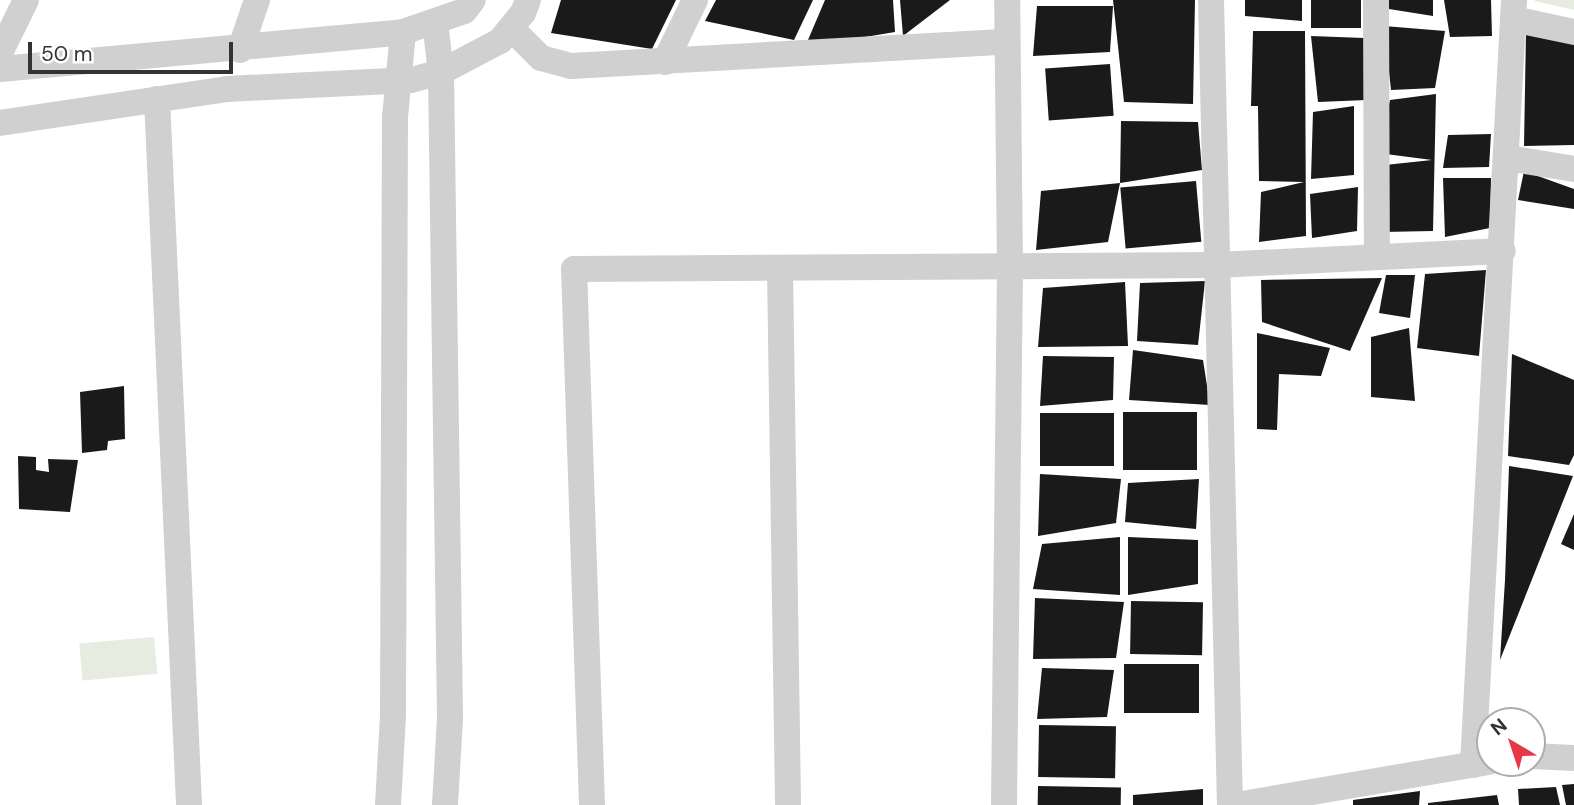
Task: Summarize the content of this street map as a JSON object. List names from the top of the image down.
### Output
{
  "scale_bar": "50 m",
  "north": "top left"
}
